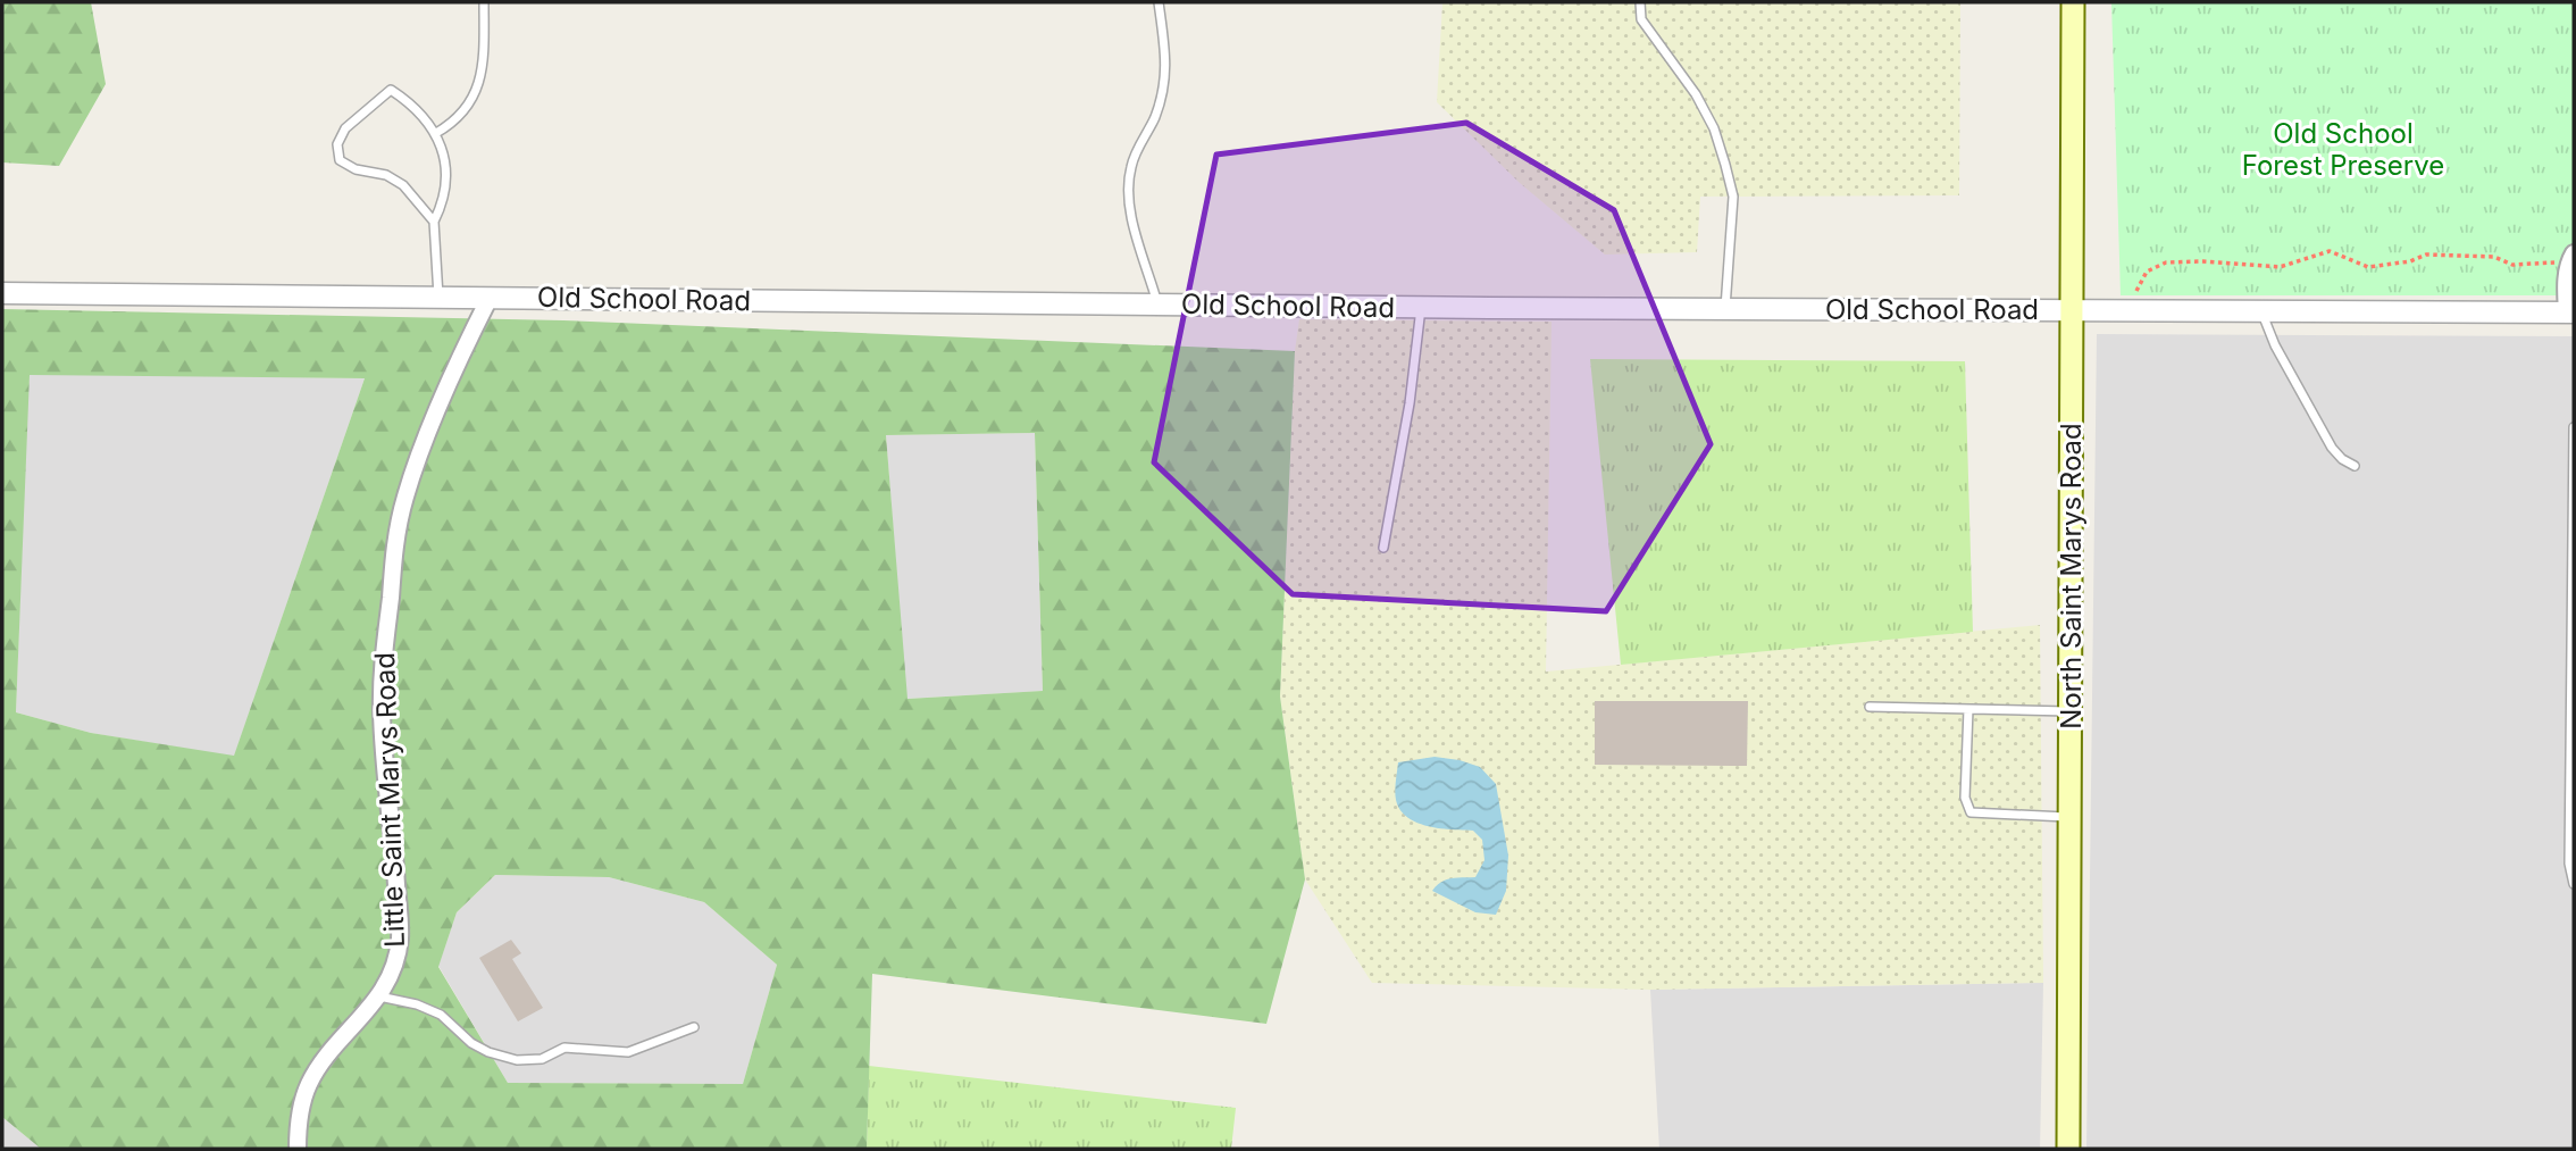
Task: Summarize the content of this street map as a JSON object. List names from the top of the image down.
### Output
{
  "streets": {
    "main road": ["North Saint Marys Road"],
    "street": ["Old School Road", "Little Saint Marys Road"]
  },
  "crossings": [
    ["Old School Road", "North Saint Marys Road"],
    ["Old School Road", "Little Saint Marys Road"]
  ],
  "parks": ["Old School Forest Preserve"]
}
